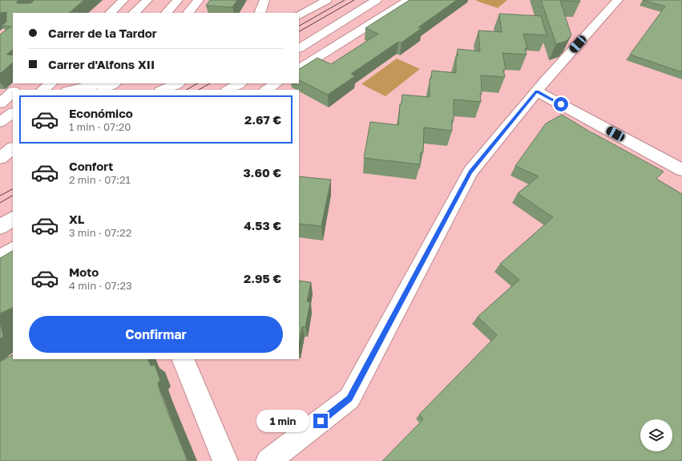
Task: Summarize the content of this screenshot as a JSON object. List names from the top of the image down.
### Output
{
  "page": {
    "banner": ["Carrer de la Tardor", "Carrer d'Alfons XII"],
    "list": [
      {
        "name": "Económico",
        "note": "1 min · 07:20",
        "value": "2.67 €"
      },
      {
        "name": "Confort",
        "note": "2 min · 07:21",
        "value": "3.60 €"
      },
      {
        "name": "XL",
        "note": "3 min · 07:22",
        "value": "4.53 €"
      },
      {
        "name": "Moto",
        "note": "4 min · 07:23",
        "value": "2.95 €"
      }
    ],
    "buttons": "Confirmar",
    "bubble": "1 min"
  }
}
